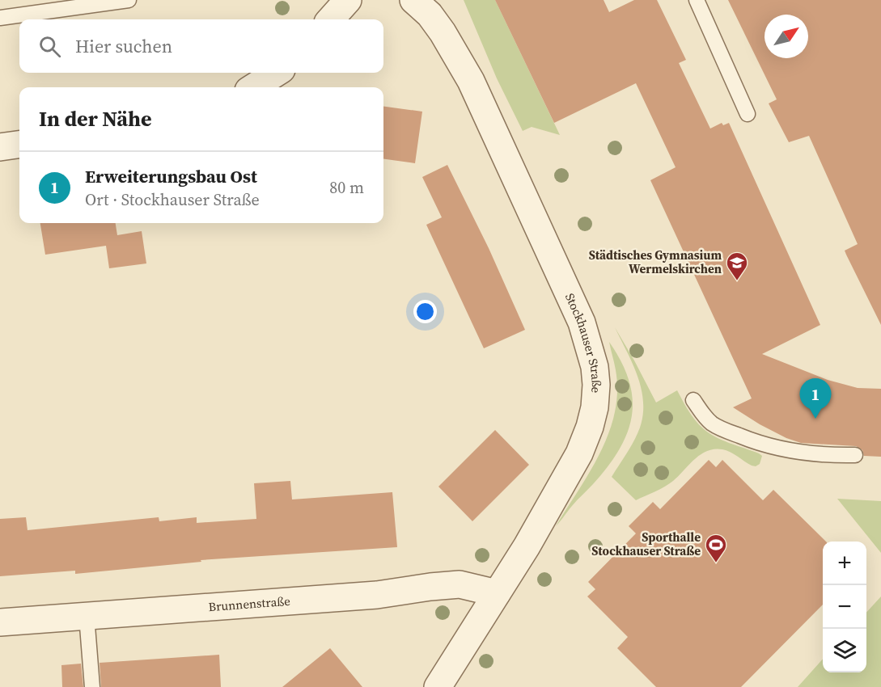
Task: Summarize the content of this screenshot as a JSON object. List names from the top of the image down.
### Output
{
  "streets": {
    "street": ["Stockhauser Straße", "Brunnenstraße"]
  },
  "crossings": [
    ["Stockhauser Straße", "Brunnenstraße"]
  ],
  "places": {
    "school or university": ["Städtisches Gymnasium Wermelskirchen"],
    "sports": ["Sporthalle Stockhauser Straße"]
  },
  "north": "top right",
  "page": {
    "search": "Hier suchen",
    "heading": "In der Nähe",
    "list": [
      {
        "mark": "1",
        "name": "Erweiterungsbau Ost",
        "note": "Ort · Stockhauser Straße",
        "value": "80 m"
      }
    ],
    "pins": "1",
    "map_buttons": ["+", "−"]
  }
}
